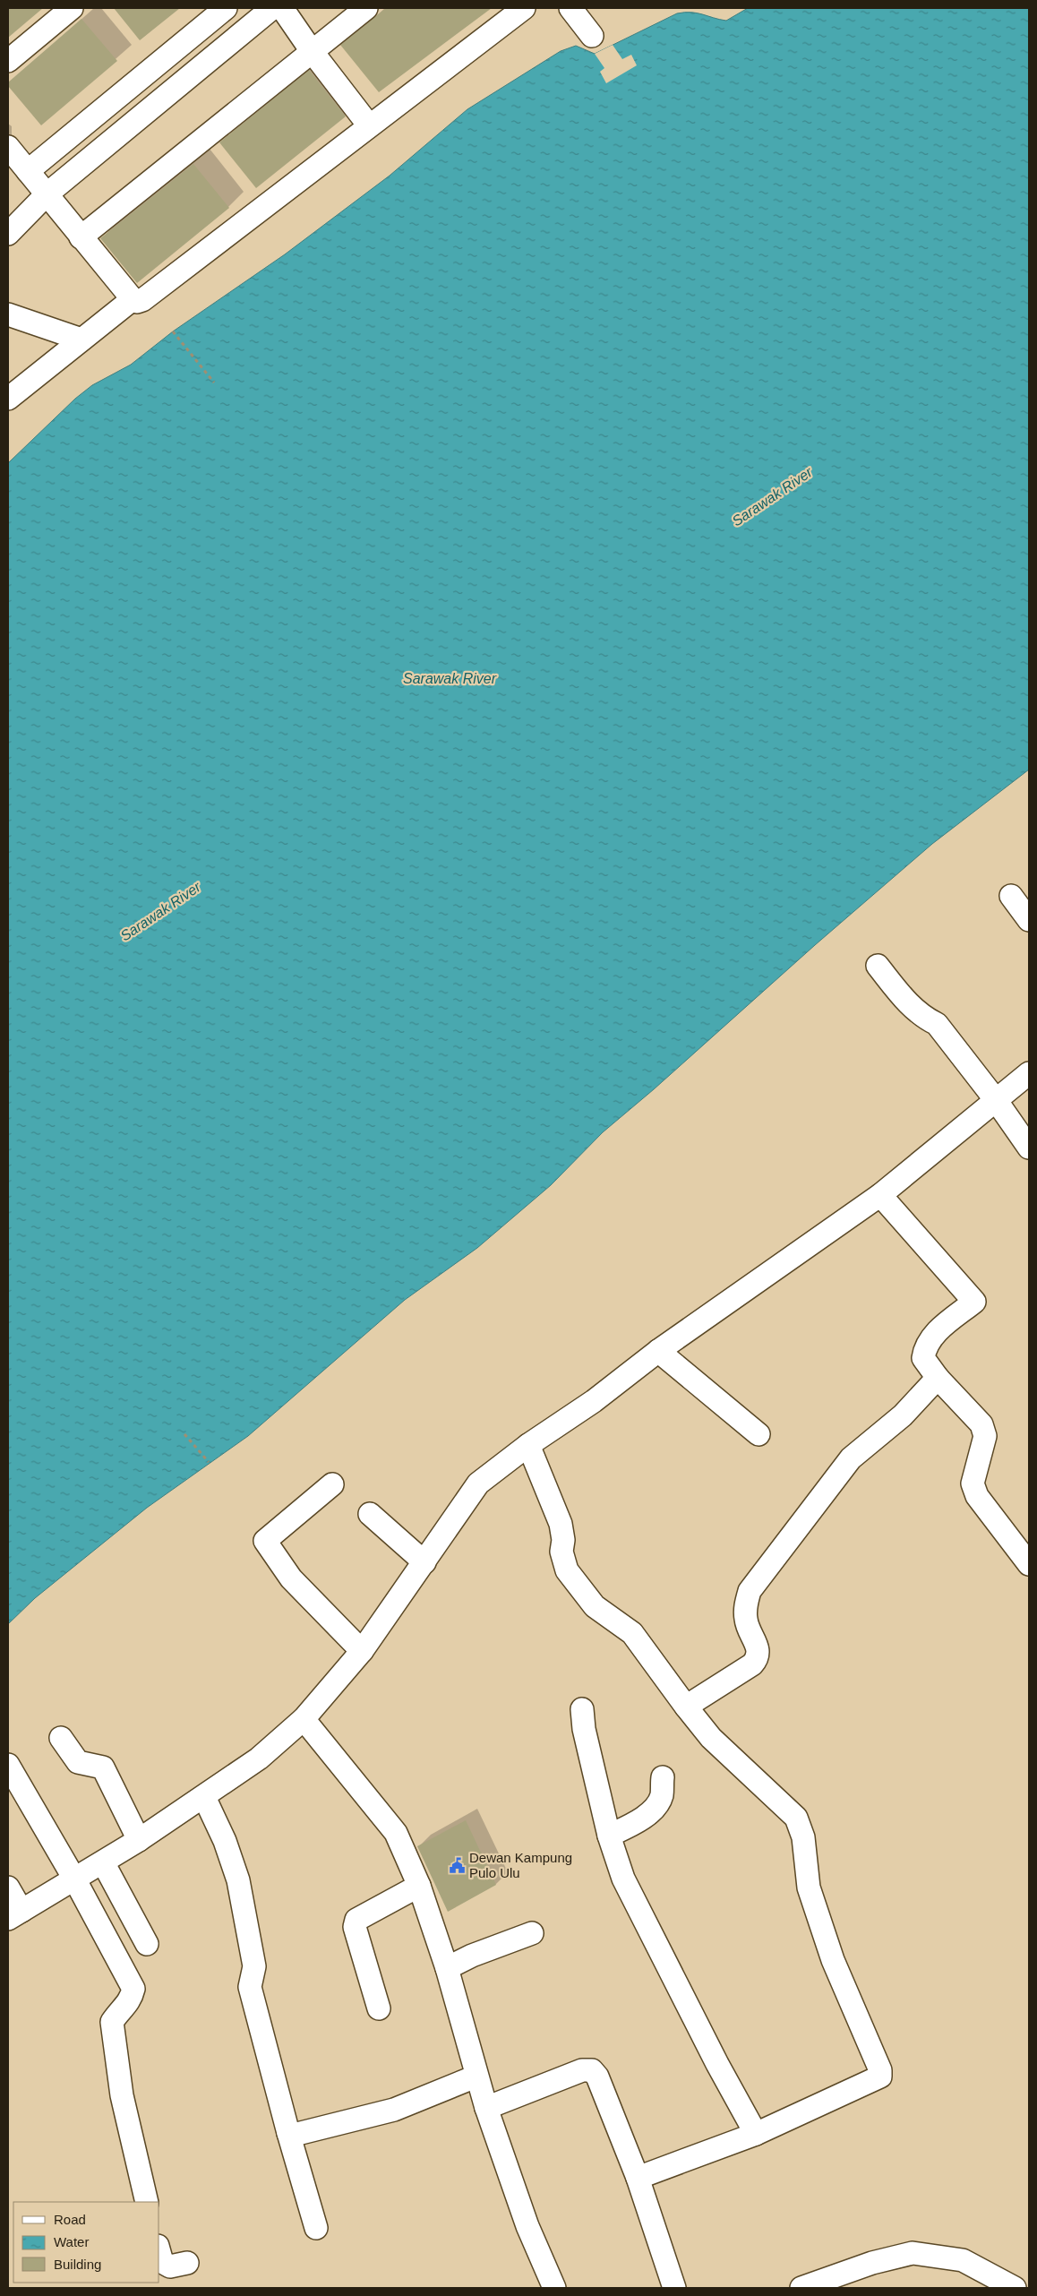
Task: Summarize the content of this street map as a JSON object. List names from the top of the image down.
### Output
{
  "water": ["Sarawak River"],
  "places": {
    "public building": ["Dewan Kampung Pulo Ulu"]
  },
  "legend": ["Road", "Water", "Building"]
}
